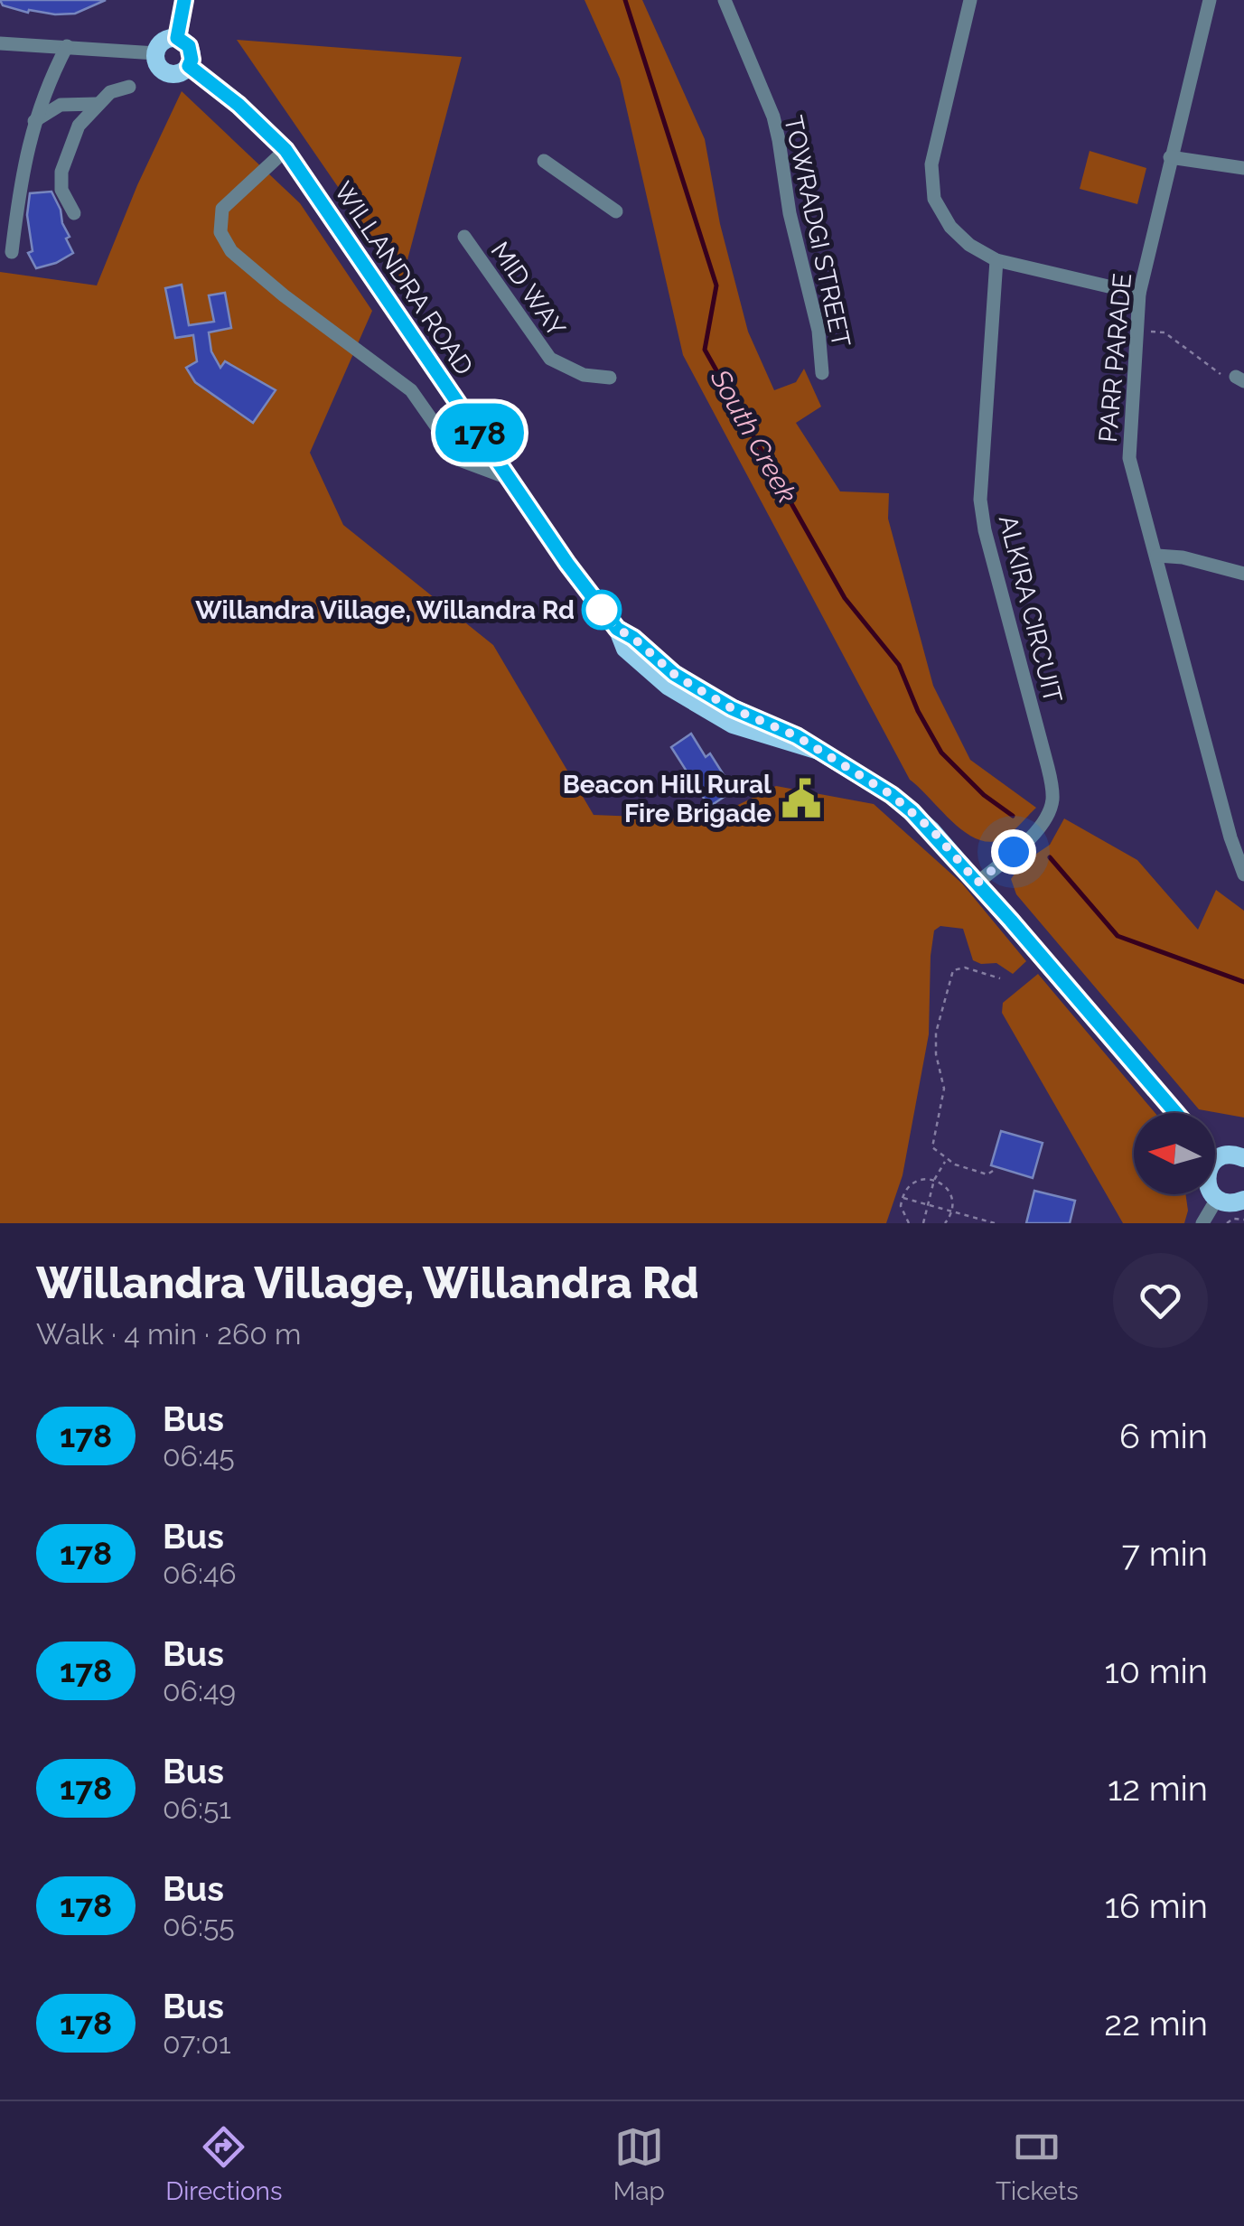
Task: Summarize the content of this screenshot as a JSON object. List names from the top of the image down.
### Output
{
  "streets": {
    "main road": ["WILLANDRA ROAD"],
    "street": [
      "TOWRADGI STREET",
      "MID WAY",
      "PARR PARADE",
      "ALKIRA CIRCUIT"
    ]
  },
  "crossings": [
    ["WILLANDRA ROAD", "ALKIRA CIRCUIT"]
  ],
  "water": ["South Creek"],
  "places": {
    "other": ["Willandra Village, Willandra Rd"],
    "public building": ["Beacon Hill Rural Fire Brigade"]
  },
  "lines": ["bus line 178"],
  "north": "left",
  "page": {
    "on_map": "178",
    "heading": ["Willandra Village, Willandra Rd", "Walk · 4 min · 260 m"],
    "list": [
      {
        "mark": "178",
        "name": "Bus",
        "note": "06:45",
        "value": "6 min"
      },
      {
        "mark": "178",
        "name": "Bus",
        "note": "06:46",
        "value": "7 min"
      },
      {
        "mark": "178",
        "name": "Bus",
        "note": "06:49",
        "value": "10 min"
      },
      {
        "mark": "178",
        "name": "Bus",
        "note": "06:51",
        "value": "12 min"
      },
      {
        "mark": "178",
        "name": "Bus",
        "note": "06:55",
        "value": "16 min"
      },
      {
        "mark": "178",
        "name": "Bus",
        "note": "07:01",
        "value": "22 min"
      }
    ],
    "tabs": ["Directions", "Map", "Tickets"]
  }
}
